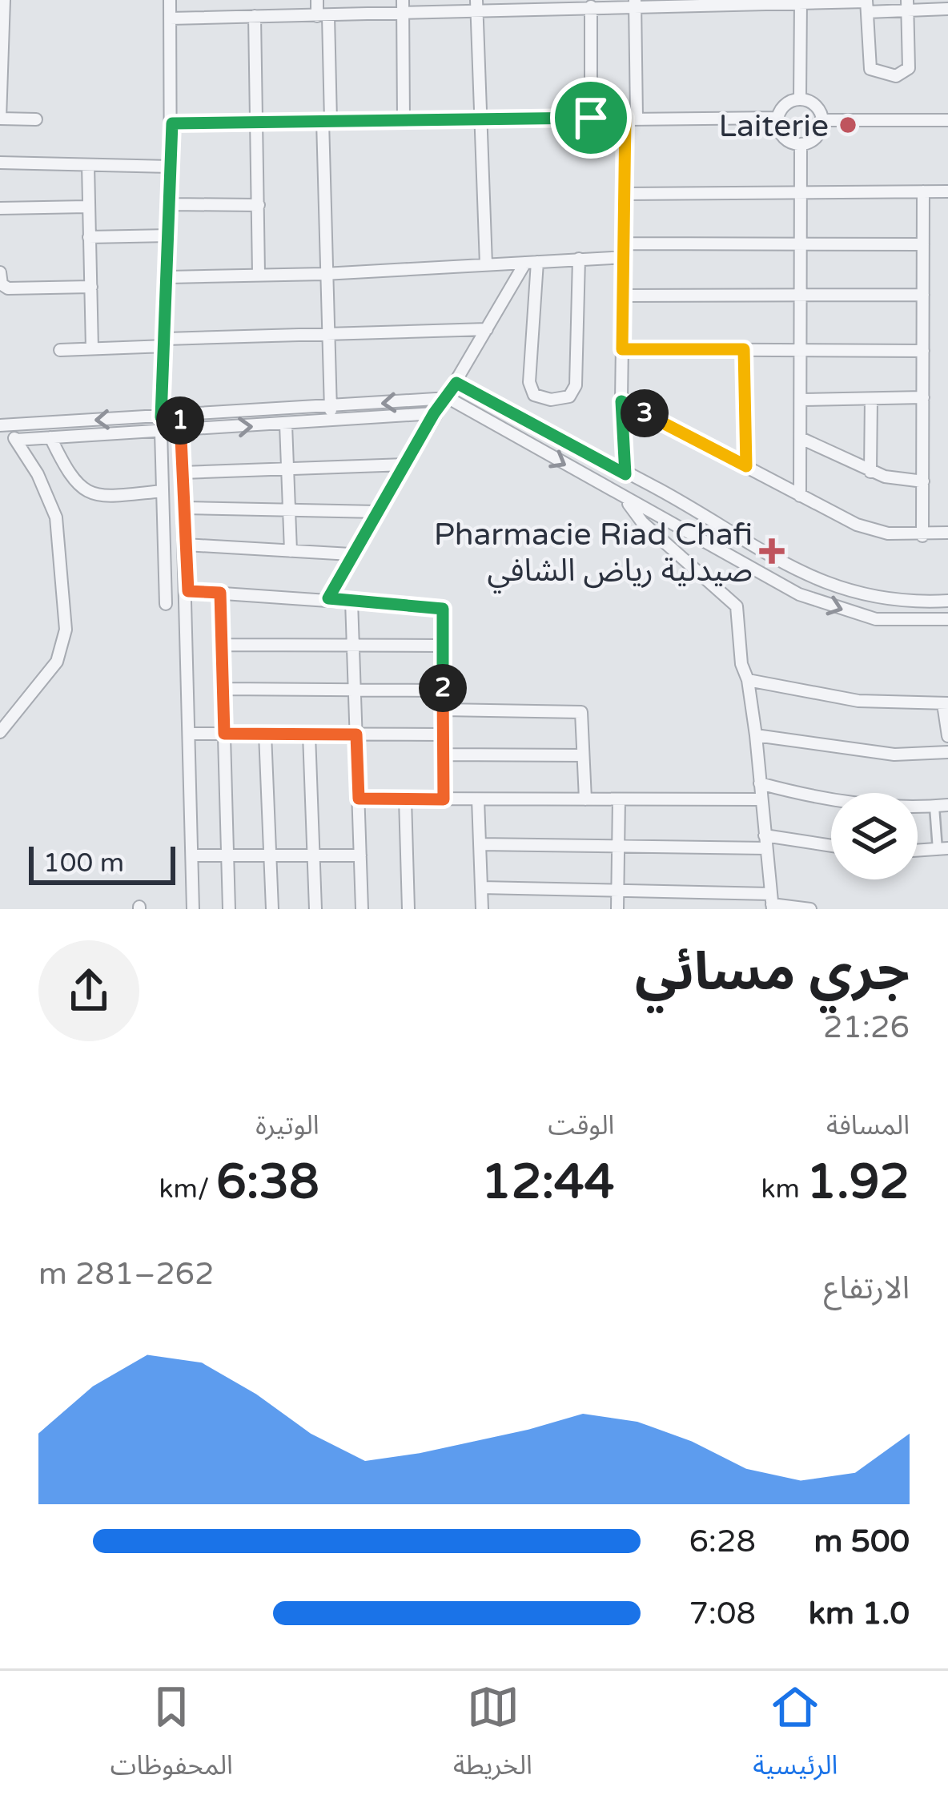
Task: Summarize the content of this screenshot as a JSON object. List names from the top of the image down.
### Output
{
  "places": {
    "other": ["Laiterie"],
    "health": ["Pharmacie Riad Chafi صيدلية رياض الشافي"]
  },
  "scale_bar": "100 m",
  "page": {
    "pins": ["3", "1", "2"],
    "scale": "100 m",
    "heading": ["جري مسائي", "21:26"],
    "stats": [
      ["المسافة", "1.92 km"],
      ["الوقت", "12:44"],
      ["الوتيرة", "6:38 /km"]
    ],
    "chart": ["الارتفاع", "262–281 m"],
    "list": [
      {
        "name": "500 m",
        "note": "6:28"
      },
      {
        "name": "1.0 km",
        "note": "7:08"
      }
    ],
    "tabs": ["الرئيسية", "الخريطة", "المحفوظات"]
  }
}
